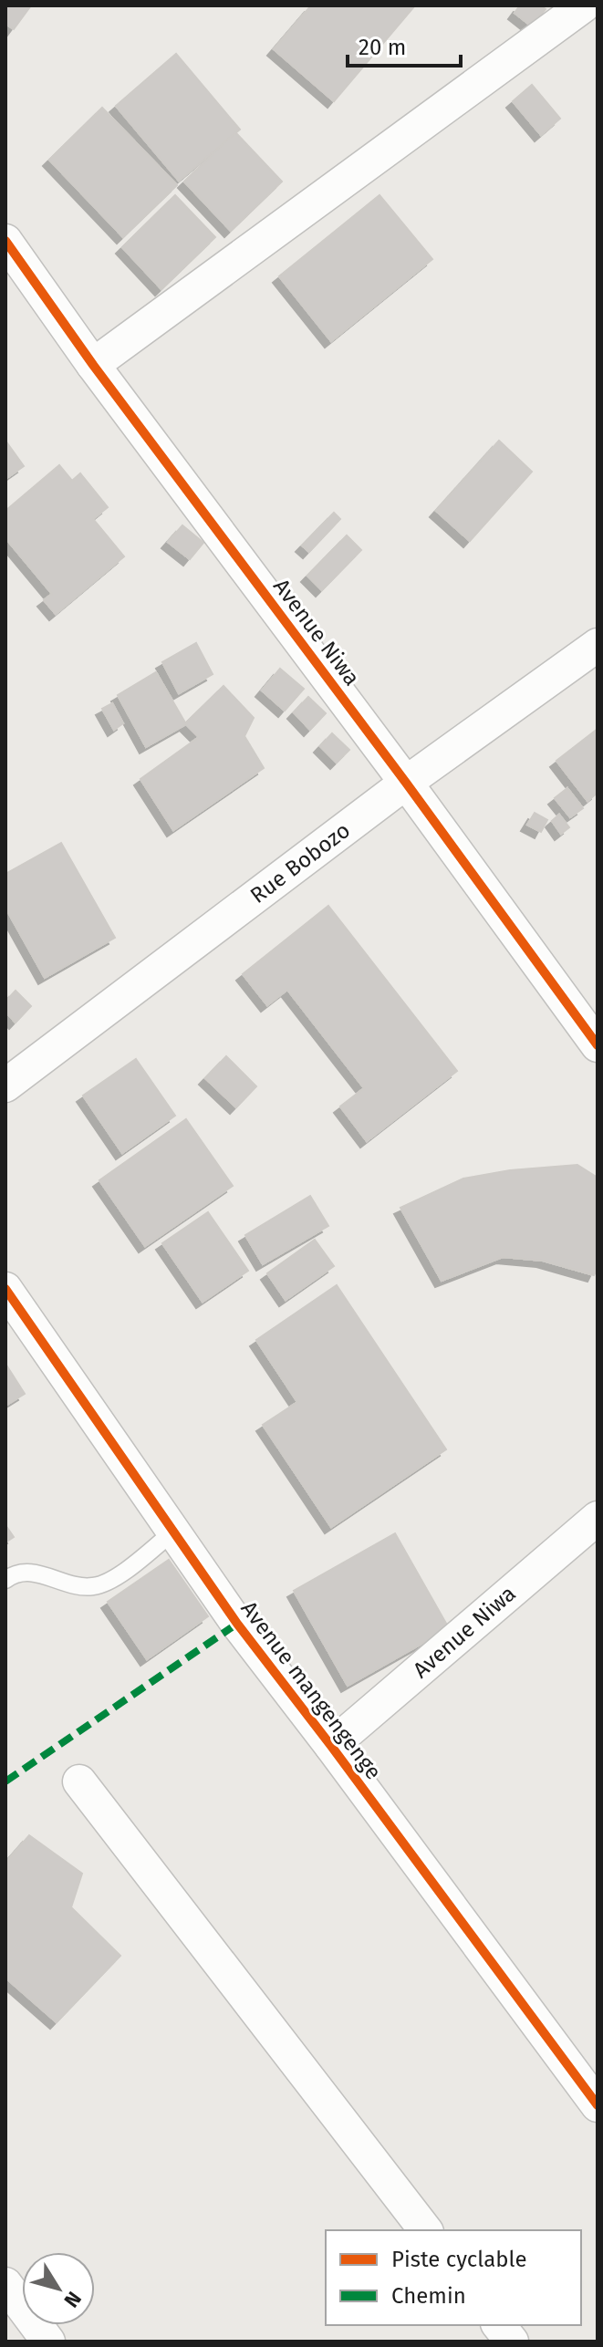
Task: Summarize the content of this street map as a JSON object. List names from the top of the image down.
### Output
{
  "streets": {
    "street": ["Avenue Niwa", "Rue Bobozo", "Avenue mangengenge"]
  },
  "crossings": [
    ["Avenue Niwa", "Rue Bobozo"],
    ["Avenue Niwa", "Avenue mangengenge"]
  ],
  "legend": ["Piste cyclable", "Chemin"],
  "scale_bar": "20 m",
  "north": "bottom right"
}
